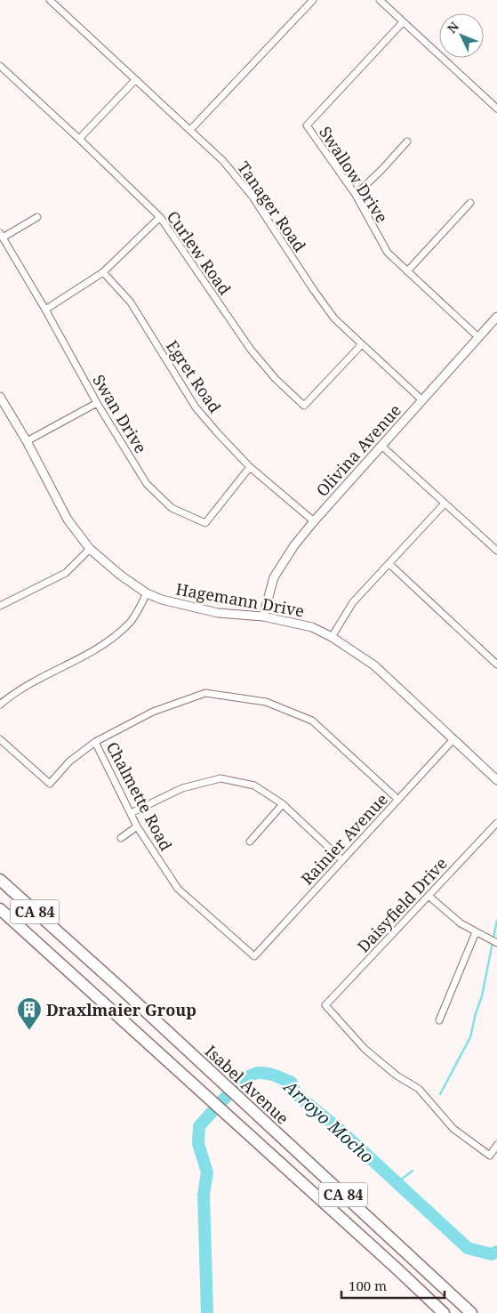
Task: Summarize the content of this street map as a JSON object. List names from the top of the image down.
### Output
{
  "streets": {
    "highway": ["CA 84", "Isabel Avenue"],
    "street": [
      "Swallow Drive",
      "Tanager Road",
      "Curlew Road",
      "Egret Road",
      "Swan Drive",
      "Olivina Avenue",
      "Hagemann Drive",
      "Chalmette Road",
      "Rainier Avenue",
      "Daisyfield Drive"
    ]
  },
  "crossings": [
    ["Swallow Drive", "Olivina Avenue"],
    ["Tanager Road", "Curlew Road"],
    ["Tanager Road", "Olivina Avenue"],
    ["Egret Road", "Swan Drive"],
    ["Egret Road", "Olivina Avenue"],
    ["Olivina Avenue", "Hagemann Drive"],
    ["Hagemann Drive", "Rainier Avenue"],
    ["Chalmette Road", "Rainier Avenue"]
  ],
  "water": ["Arroyo Mocho"],
  "places": {
    "building": ["Draxlmaier Group"]
  },
  "scale_bar": "100 m",
  "north": "top left"
}
